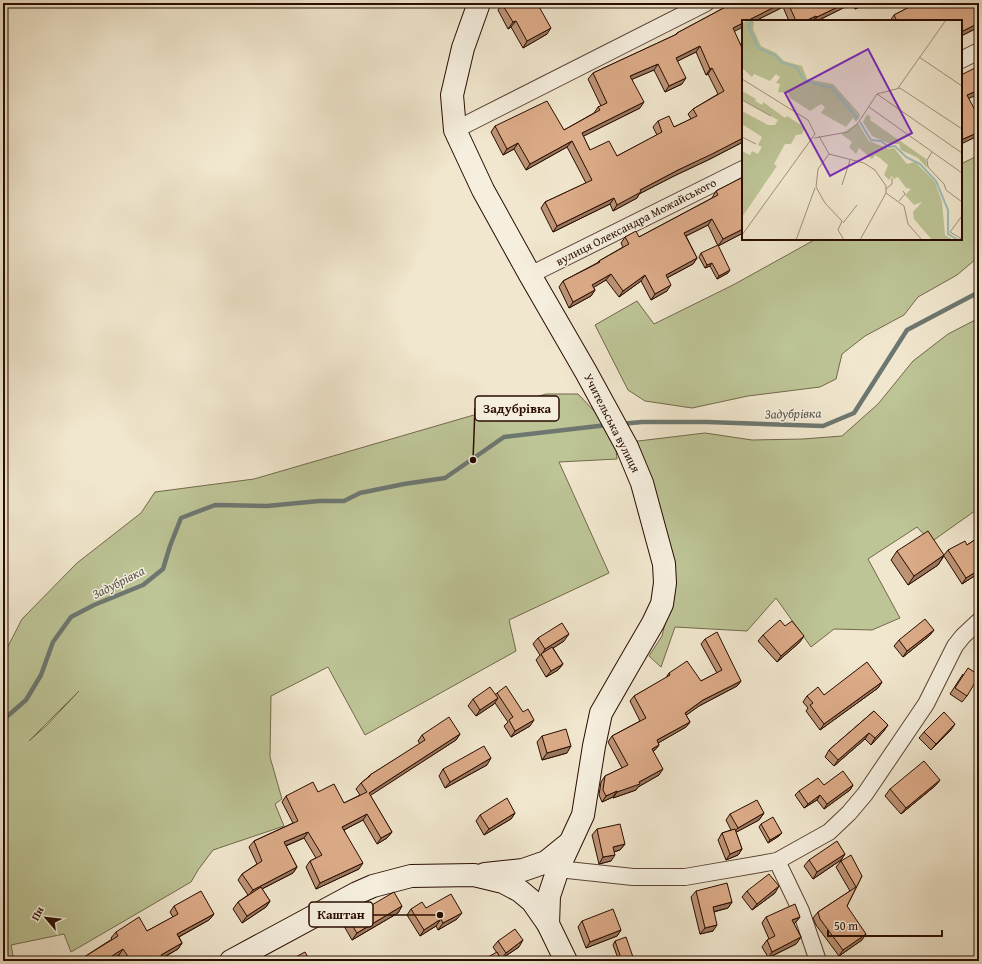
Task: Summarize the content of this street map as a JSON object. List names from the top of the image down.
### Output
{
  "streets": {
    "main road": ["Учительська вулиця"],
    "street": ["вулиця Олександра Можайського"]
  },
  "crossings": [
    ["вулиця Олександра Можайського", "Учительська вулиця"]
  ],
  "water": ["Задубрівка"],
  "places": ["Задубрівка", "Каштан"],
  "scale_bar": "50 m",
  "north": "top left"
}
